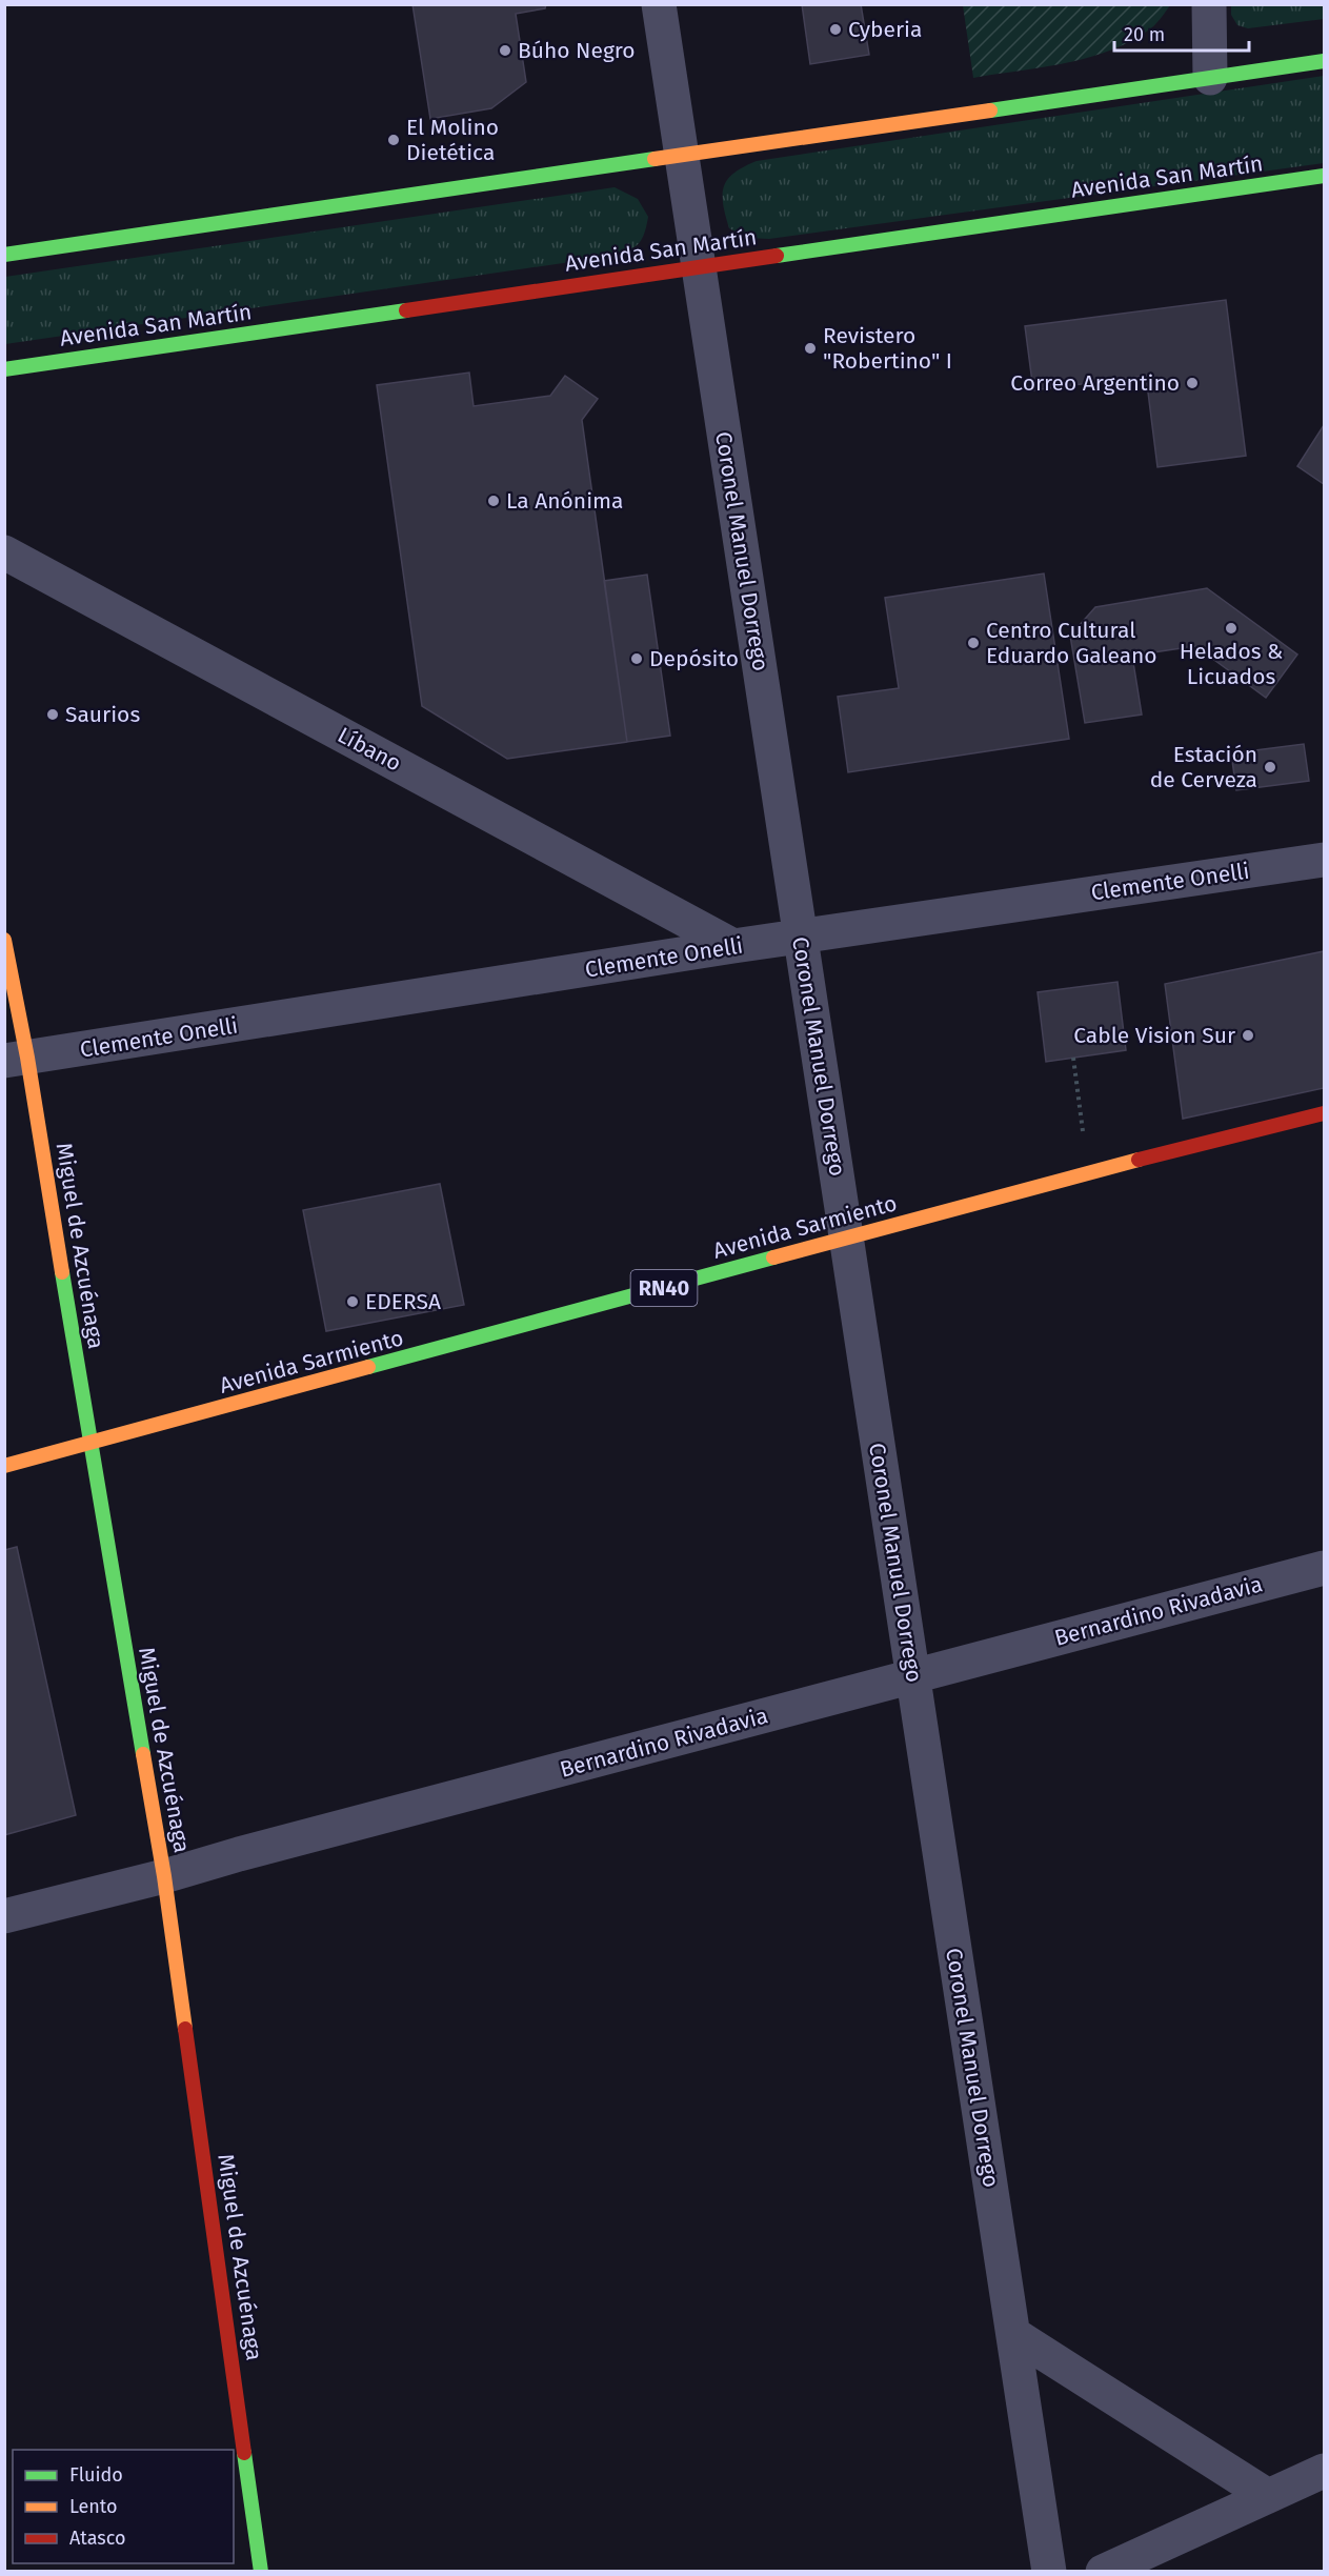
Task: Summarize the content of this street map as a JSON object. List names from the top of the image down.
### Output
{
  "streets": {
    "main road": [
      "Avenida San Martín",
      "Avenida Sarmiento",
      "Miguel de Azcuénaga",
      "RN40"
    ],
    "street": [
      "Coronel Manuel Dorrego",
      "Líbano",
      "Clemente Onelli",
      "Bernardino Rivadavia"
    ]
  },
  "crossings": [
    ["Avenida San Martín", "Coronel Manuel Dorrego"],
    ["Coronel Manuel Dorrego", "Clemente Onelli"],
    ["Coronel Manuel Dorrego", "Avenida Sarmiento"],
    ["Coronel Manuel Dorrego", "Bernardino Rivadavia"],
    ["Líbano", "Clemente Onelli"],
    ["Clemente Onelli", "Miguel de Azcuénaga"],
    ["Avenida Sarmiento", "Miguel de Azcuénaga"],
    ["Miguel de Azcuénaga", "Bernardino Rivadavia"]
  ],
  "places": [
    "Cyberia",
    "Búho Negro",
    "El Molino Dietética",
    "Revistero \"Robertino\" I",
    "Correo Argentino",
    "La Anónima",
    "Helados & Licuados",
    "Centro Cultural Eduardo Galeano",
    "Depósito",
    "Saurios",
    "Estación de Cerveza",
    "Cable Vision Sur",
    "EDERSA"
  ],
  "legend": ["Fluido", "Lento", "Atasco"],
  "scale_bar": "20 m"
}
